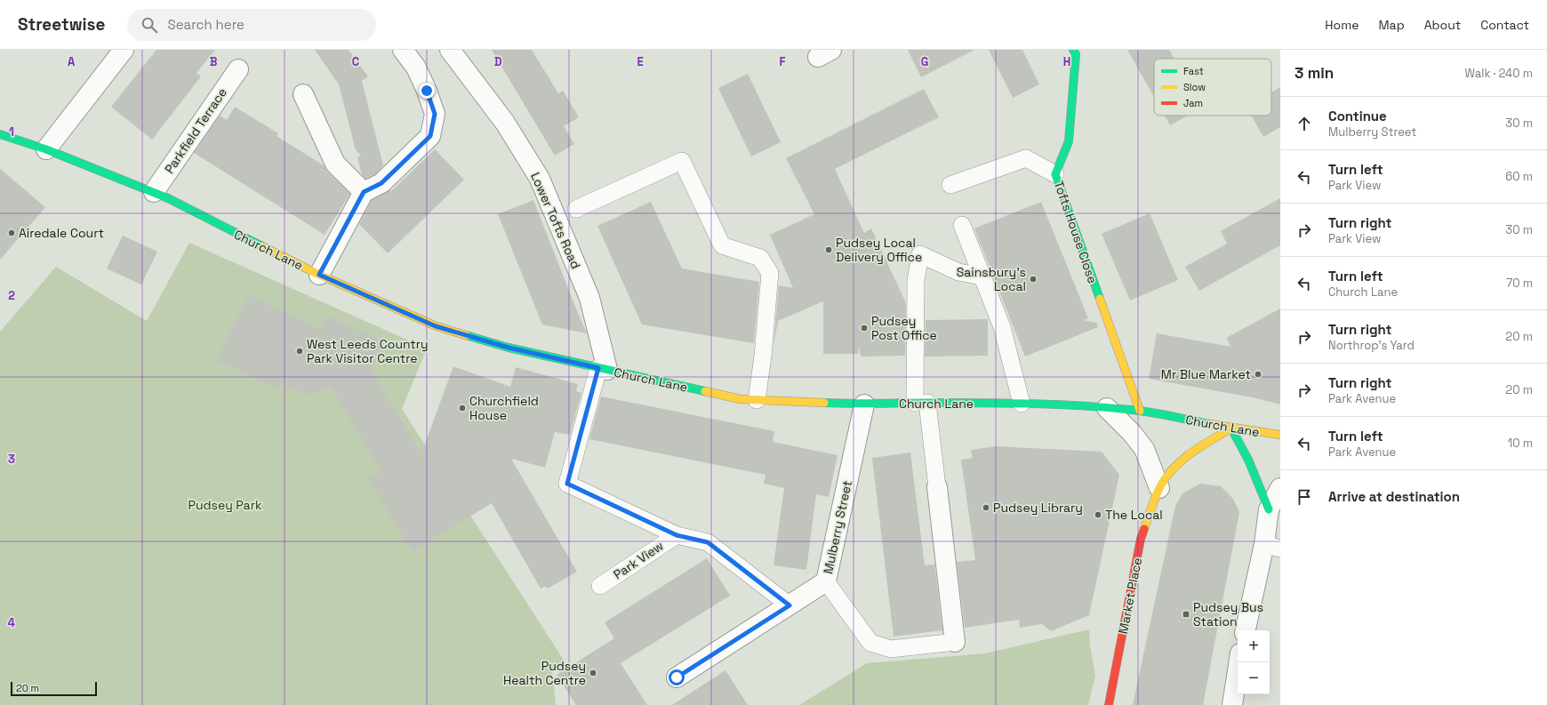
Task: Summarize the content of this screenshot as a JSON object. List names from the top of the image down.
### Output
{
  "streets": {
    "main road": ["Tofts House Close", "Church Lane", "Market Place"],
    "street": ["Parkfield Terrace", "Lower Tofts Road", "Mulberry Street"],
    "lane": ["Park View"]
  },
  "crossings": [
    ["Parkfield Terrace", "Church Lane"],
    ["Lower Tofts Road", "Church Lane"],
    ["Lower Tofts Road", "Park View"],
    ["Tofts House Close", "Church Lane"],
    ["Church Lane", "Mulberry Street"],
    ["Church Lane", "Park View"],
    ["Church Lane", "Market Place"],
    ["Mulberry Street", "Park View"]
  ],
  "parks": ["Pudsey Park"],
  "places": {
    "other": [
      "Airedale Court",
      "Pudsey Local Delivery Office",
      "Sainsbury's Local",
      "Pudsey Post Office",
      "West Leeds Country Park Visitor Centre",
      "Mr Blue Market",
      "Churchfield House",
      "Pudsey Library",
      "The Local",
      "Pudsey Health Centre"
    ],
    "transit": ["Pudsey Bus Station"]
  },
  "legend": ["Fast", "Slow", "Jam"],
  "scale_bar": "20 m",
  "page": {
    "header": "Streetwise",
    "search": "Search here",
    "nav": [
      "Home",
      "Map",
      "About",
      "Contact"
    ],
    "heading": ["3 min", "Walk · 240 m"],
    "list": [
      ["Continue", "Mulberry Street", "30 m"],
      ["Turn left", "Park View", "60 m"],
      ["Turn right", "Park View", "30 m"],
      ["Turn left", "Church Lane", "70 m"],
      ["Turn right", "Northrop's Yard", "20 m"],
      ["Turn right", "Park Avenue", "20 m"],
      ["Turn left", "Park Avenue", "10 m"],
      "Arrive at destination"
    ],
    "map_buttons": ["+", "−"],
    "scale": "20 m"
  },
  "grid": {
    "columns": [
      "A",
      "B",
      "C",
      "D",
      "E",
      "F",
      "G",
      "H"
    ],
    "rows": [
      "1",
      "2",
      "3",
      "4"
    ]
  }
}
